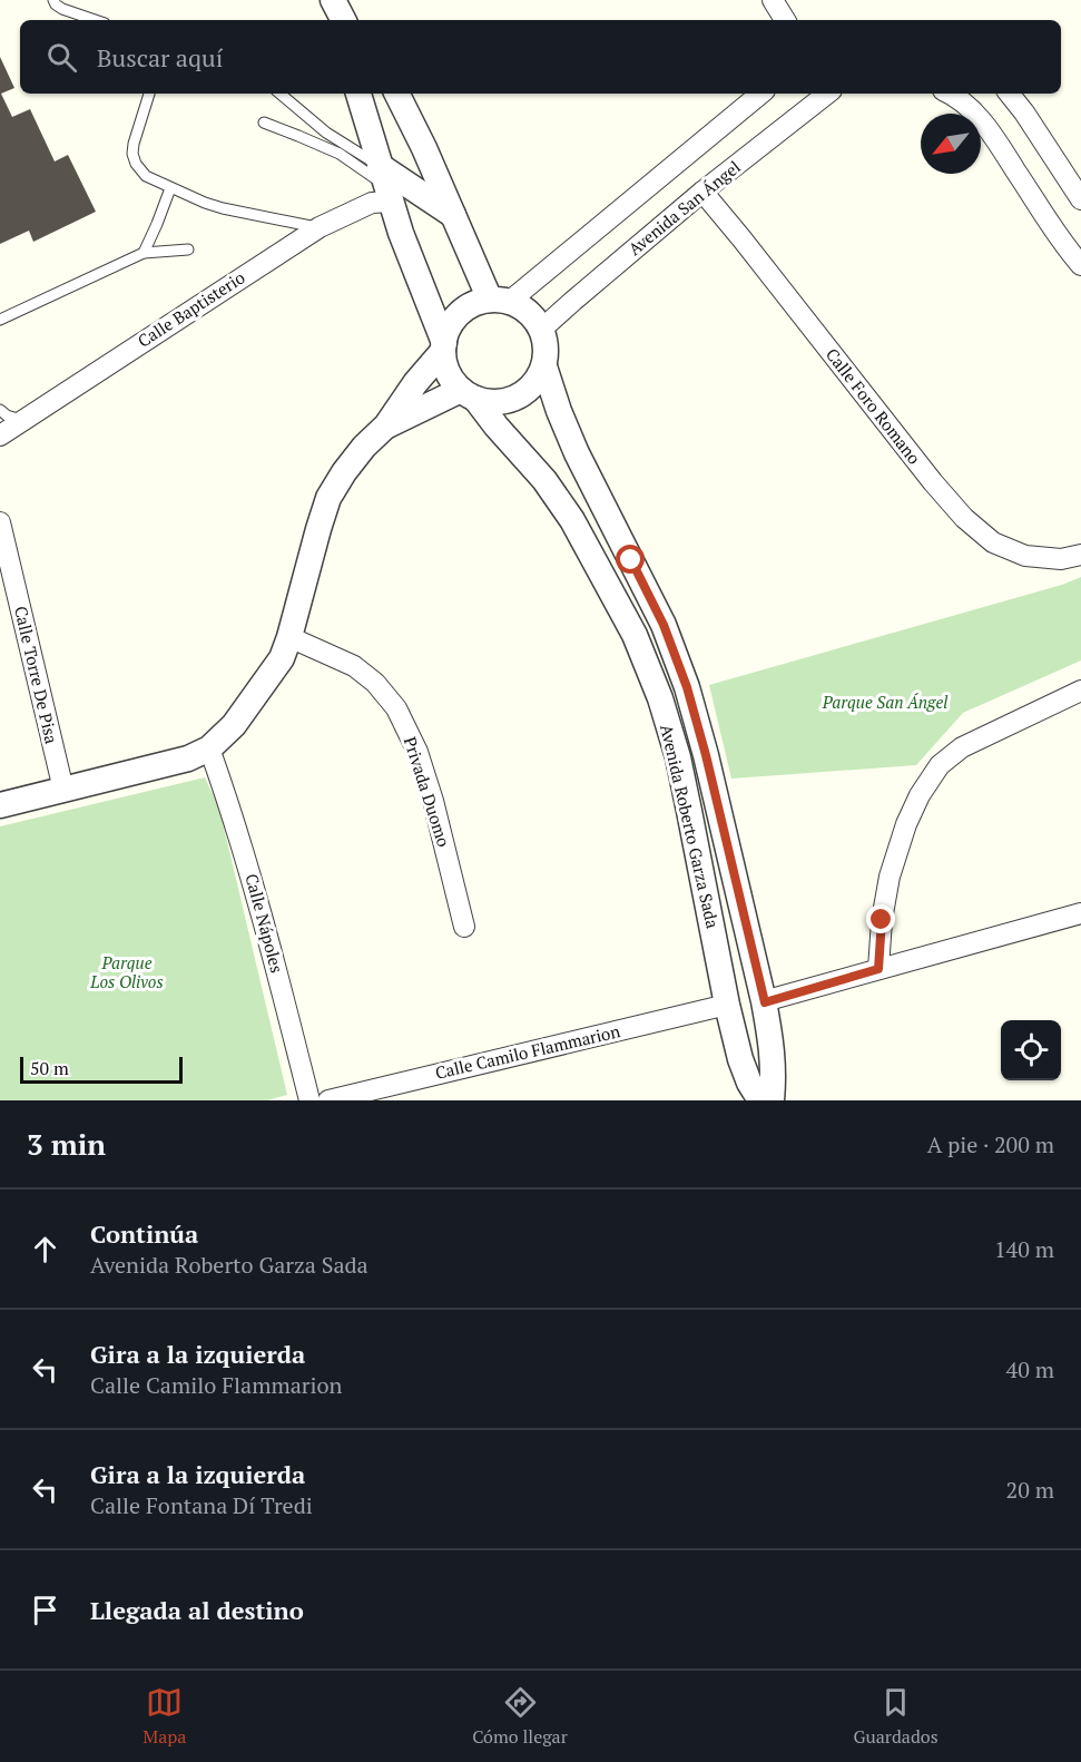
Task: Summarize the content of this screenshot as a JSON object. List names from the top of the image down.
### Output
{
  "streets": {
    "street": [
      "Avenida San Ángel",
      "Calle Baptisterio",
      "Calle Foro Romano",
      "Calle Torre De Pisa",
      "Privada Duomo",
      "Avenida Roberto Garza Sada",
      "Calle Nápoles",
      "Calle Camilo Flammarion"
    ]
  },
  "crossings": [
    ["Avenida San Ángel", "Calle Foro Romano"],
    ["Avenida San Ángel", "Avenida Roberto Garza Sada"],
    ["Avenida Roberto Garza Sada", "Calle Camilo Flammarion"]
  ],
  "parks": ["Parque San Ángel", "Parque Los Olivos"],
  "scale_bar": "50 m",
  "north": "bottom left",
  "page": {
    "search": "Buscar aquí",
    "scale": "50 m",
    "heading": ["3 min", "A pie · 200 m"],
    "list": [
      ["Continúa", "Avenida Roberto Garza Sada", "140 m"],
      ["Gira a la izquierda", "Calle Camilo Flammarion", "40 m"],
      ["Gira a la izquierda", "Calle Fontana Dí Tredi", "20 m"],
      "Llegada al destino"
    ],
    "nav": ["Mapa", "Cómo llegar", "Guardados"]
  }
}
